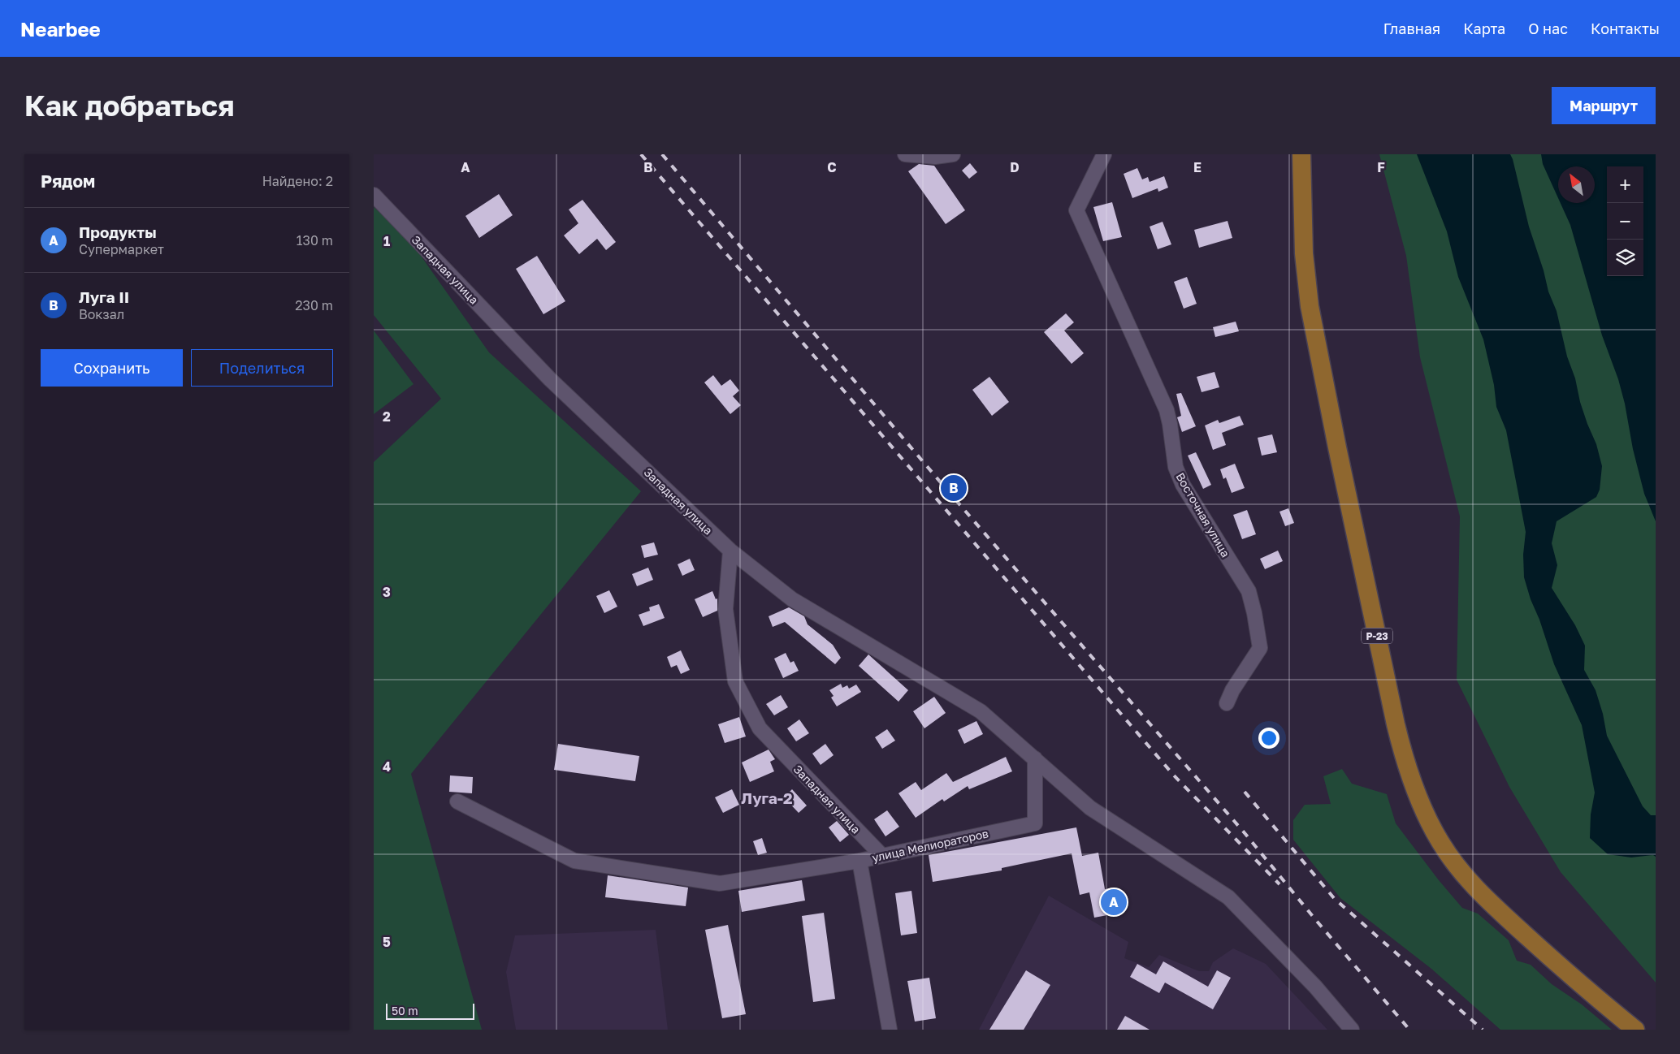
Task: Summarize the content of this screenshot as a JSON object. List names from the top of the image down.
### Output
{
  "streets": {
    "main road": ["Р-23"],
    "street": ["Западная улица", "Восточная улица", "улица Мелиораторов"]
  },
  "crossings": [
    ["Западная улица", "улица Мелиораторов"]
  ],
  "districts": ["Луга-2"],
  "scale_bar": "50 m",
  "north": "top left",
  "page": {
    "header": "Nearbee",
    "nav": [
      "Главная",
      "Карта",
      "О нас",
      "Контакты"
    ],
    "buttons": [
      "Маршрут",
      ["Сохранить", "Поделиться"]
    ],
    "title": "Как добраться",
    "heading": ["Рядом", "Найдено: 2"],
    "map_buttons": ["+", "−"],
    "list": [
      {
        "mark": "A",
        "name": "Продукты",
        "note": "Супермаркет",
        "value": "130 m"
      },
      {
        "mark": "B",
        "name": "Луга II",
        "note": "Вокзал",
        "value": "230 m"
      }
    ],
    "pins": ["B", "A"],
    "scale": "50 m"
  },
  "grid": {
    "columns": [
      "A",
      "B",
      "C",
      "D",
      "E",
      "F"
    ],
    "rows": [
      "1",
      "2",
      "3",
      "4",
      "5"
    ]
  }
}
